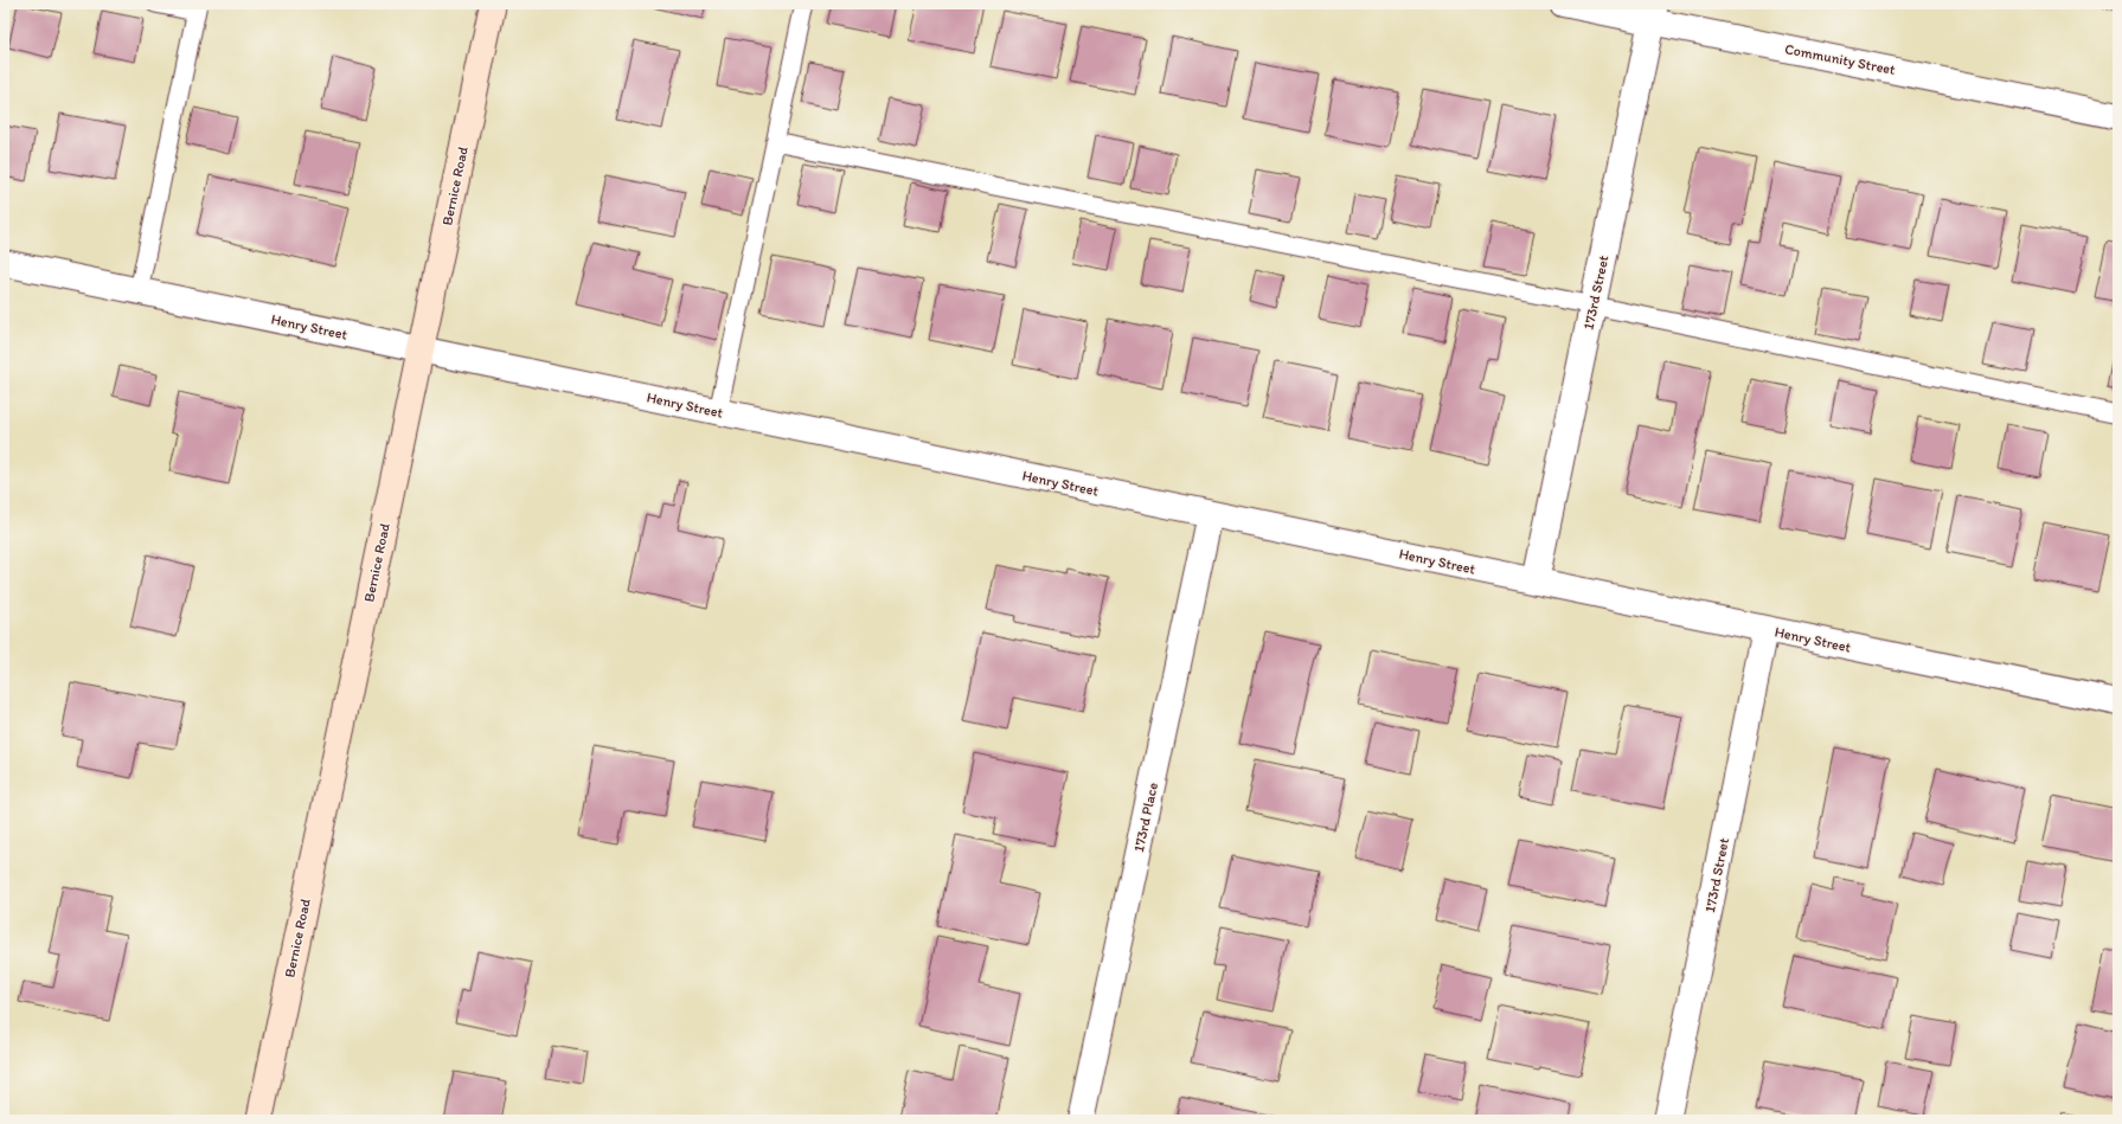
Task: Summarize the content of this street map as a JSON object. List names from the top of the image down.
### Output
{
  "streets": {
    "street": [
      "Community Street",
      "Bernice Road",
      "173rd Street",
      "Henry Street",
      "173rd Place"
    ]
  },
  "crossings": [
    ["Community Street", "173rd Street"],
    ["Bernice Road", "Henry Street"],
    ["173rd Street", "Henry Street"],
    ["Henry Street", "173rd Place"]
  ]
}
